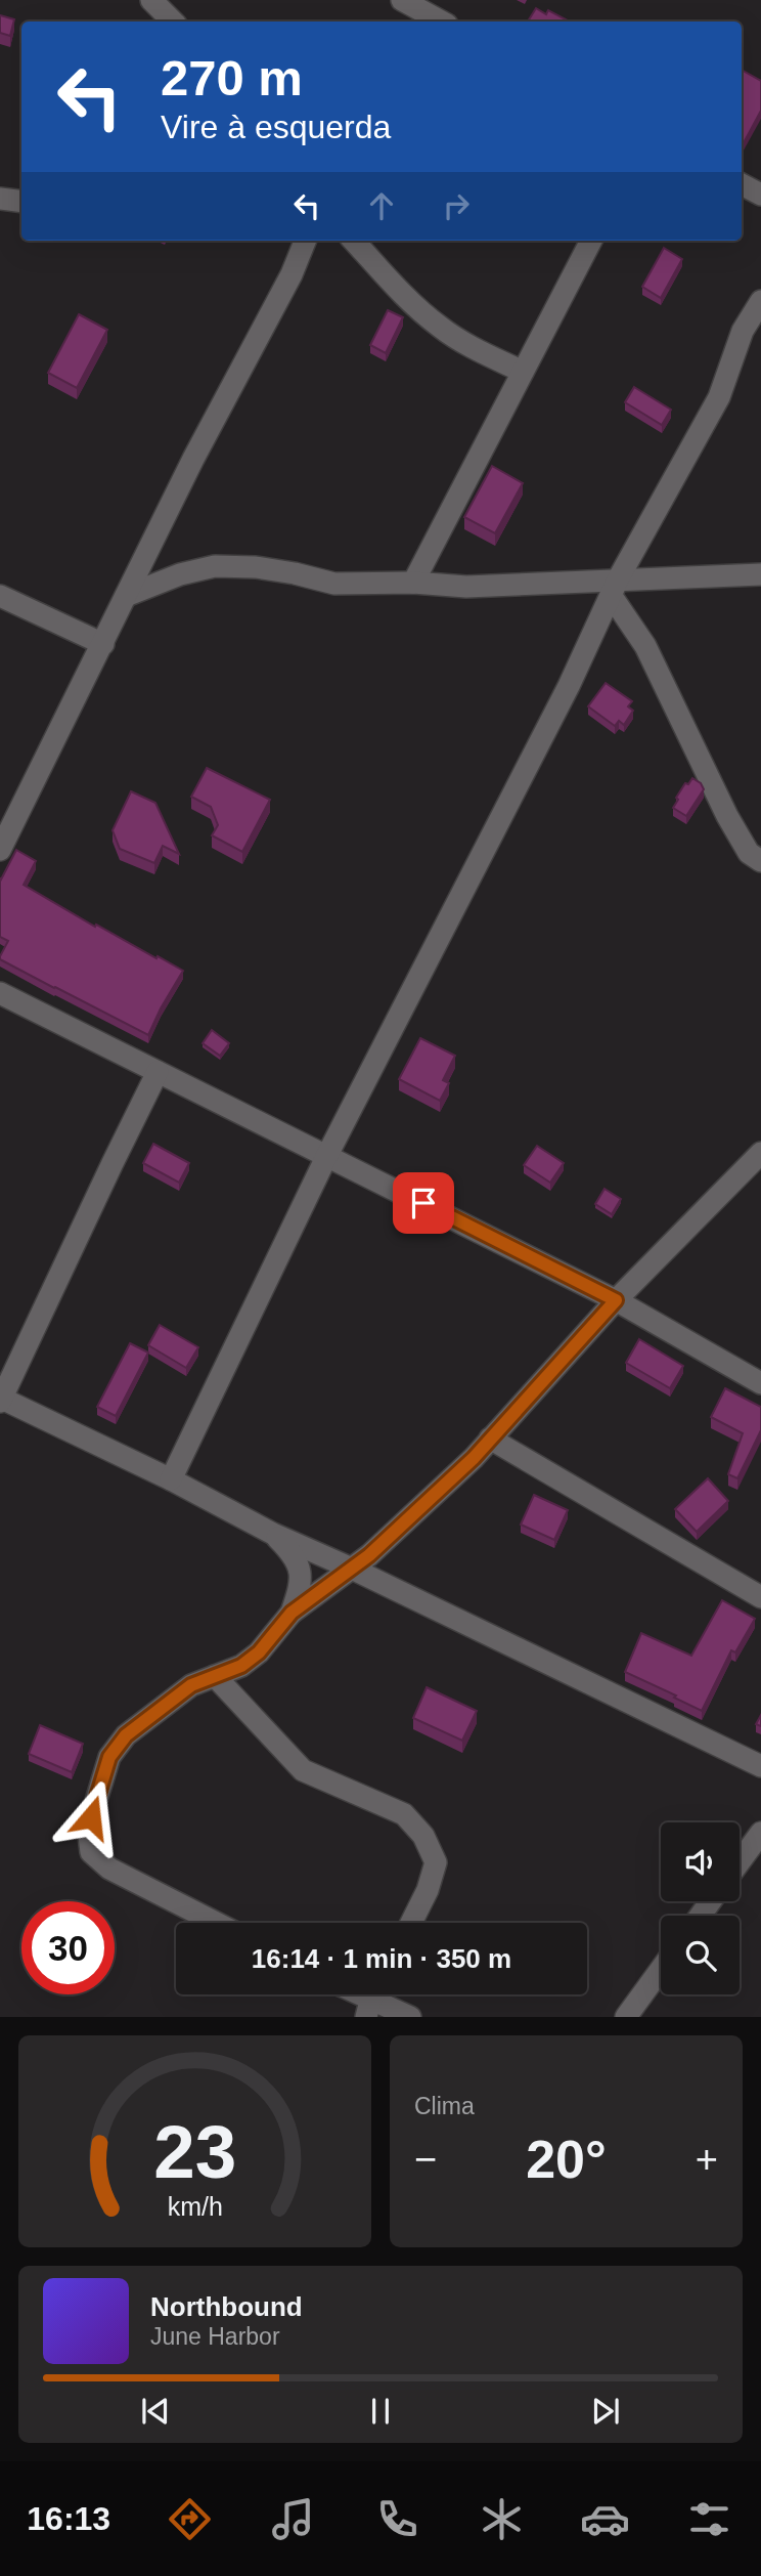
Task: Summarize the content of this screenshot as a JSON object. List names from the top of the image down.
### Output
{
  "page": {
    "turn": ["270 m", "Vire à esquerda"],
    "limit": "30",
    "trip": "16:14 · 1 min · 350 m",
    "tile": "Clima",
    "heat": ["−", "20°", "+"],
    "song": ["Northbound", "June Harbor"],
    "tabs": "16:13",
    "gauge": ["23", "km/h"]
  }
}
